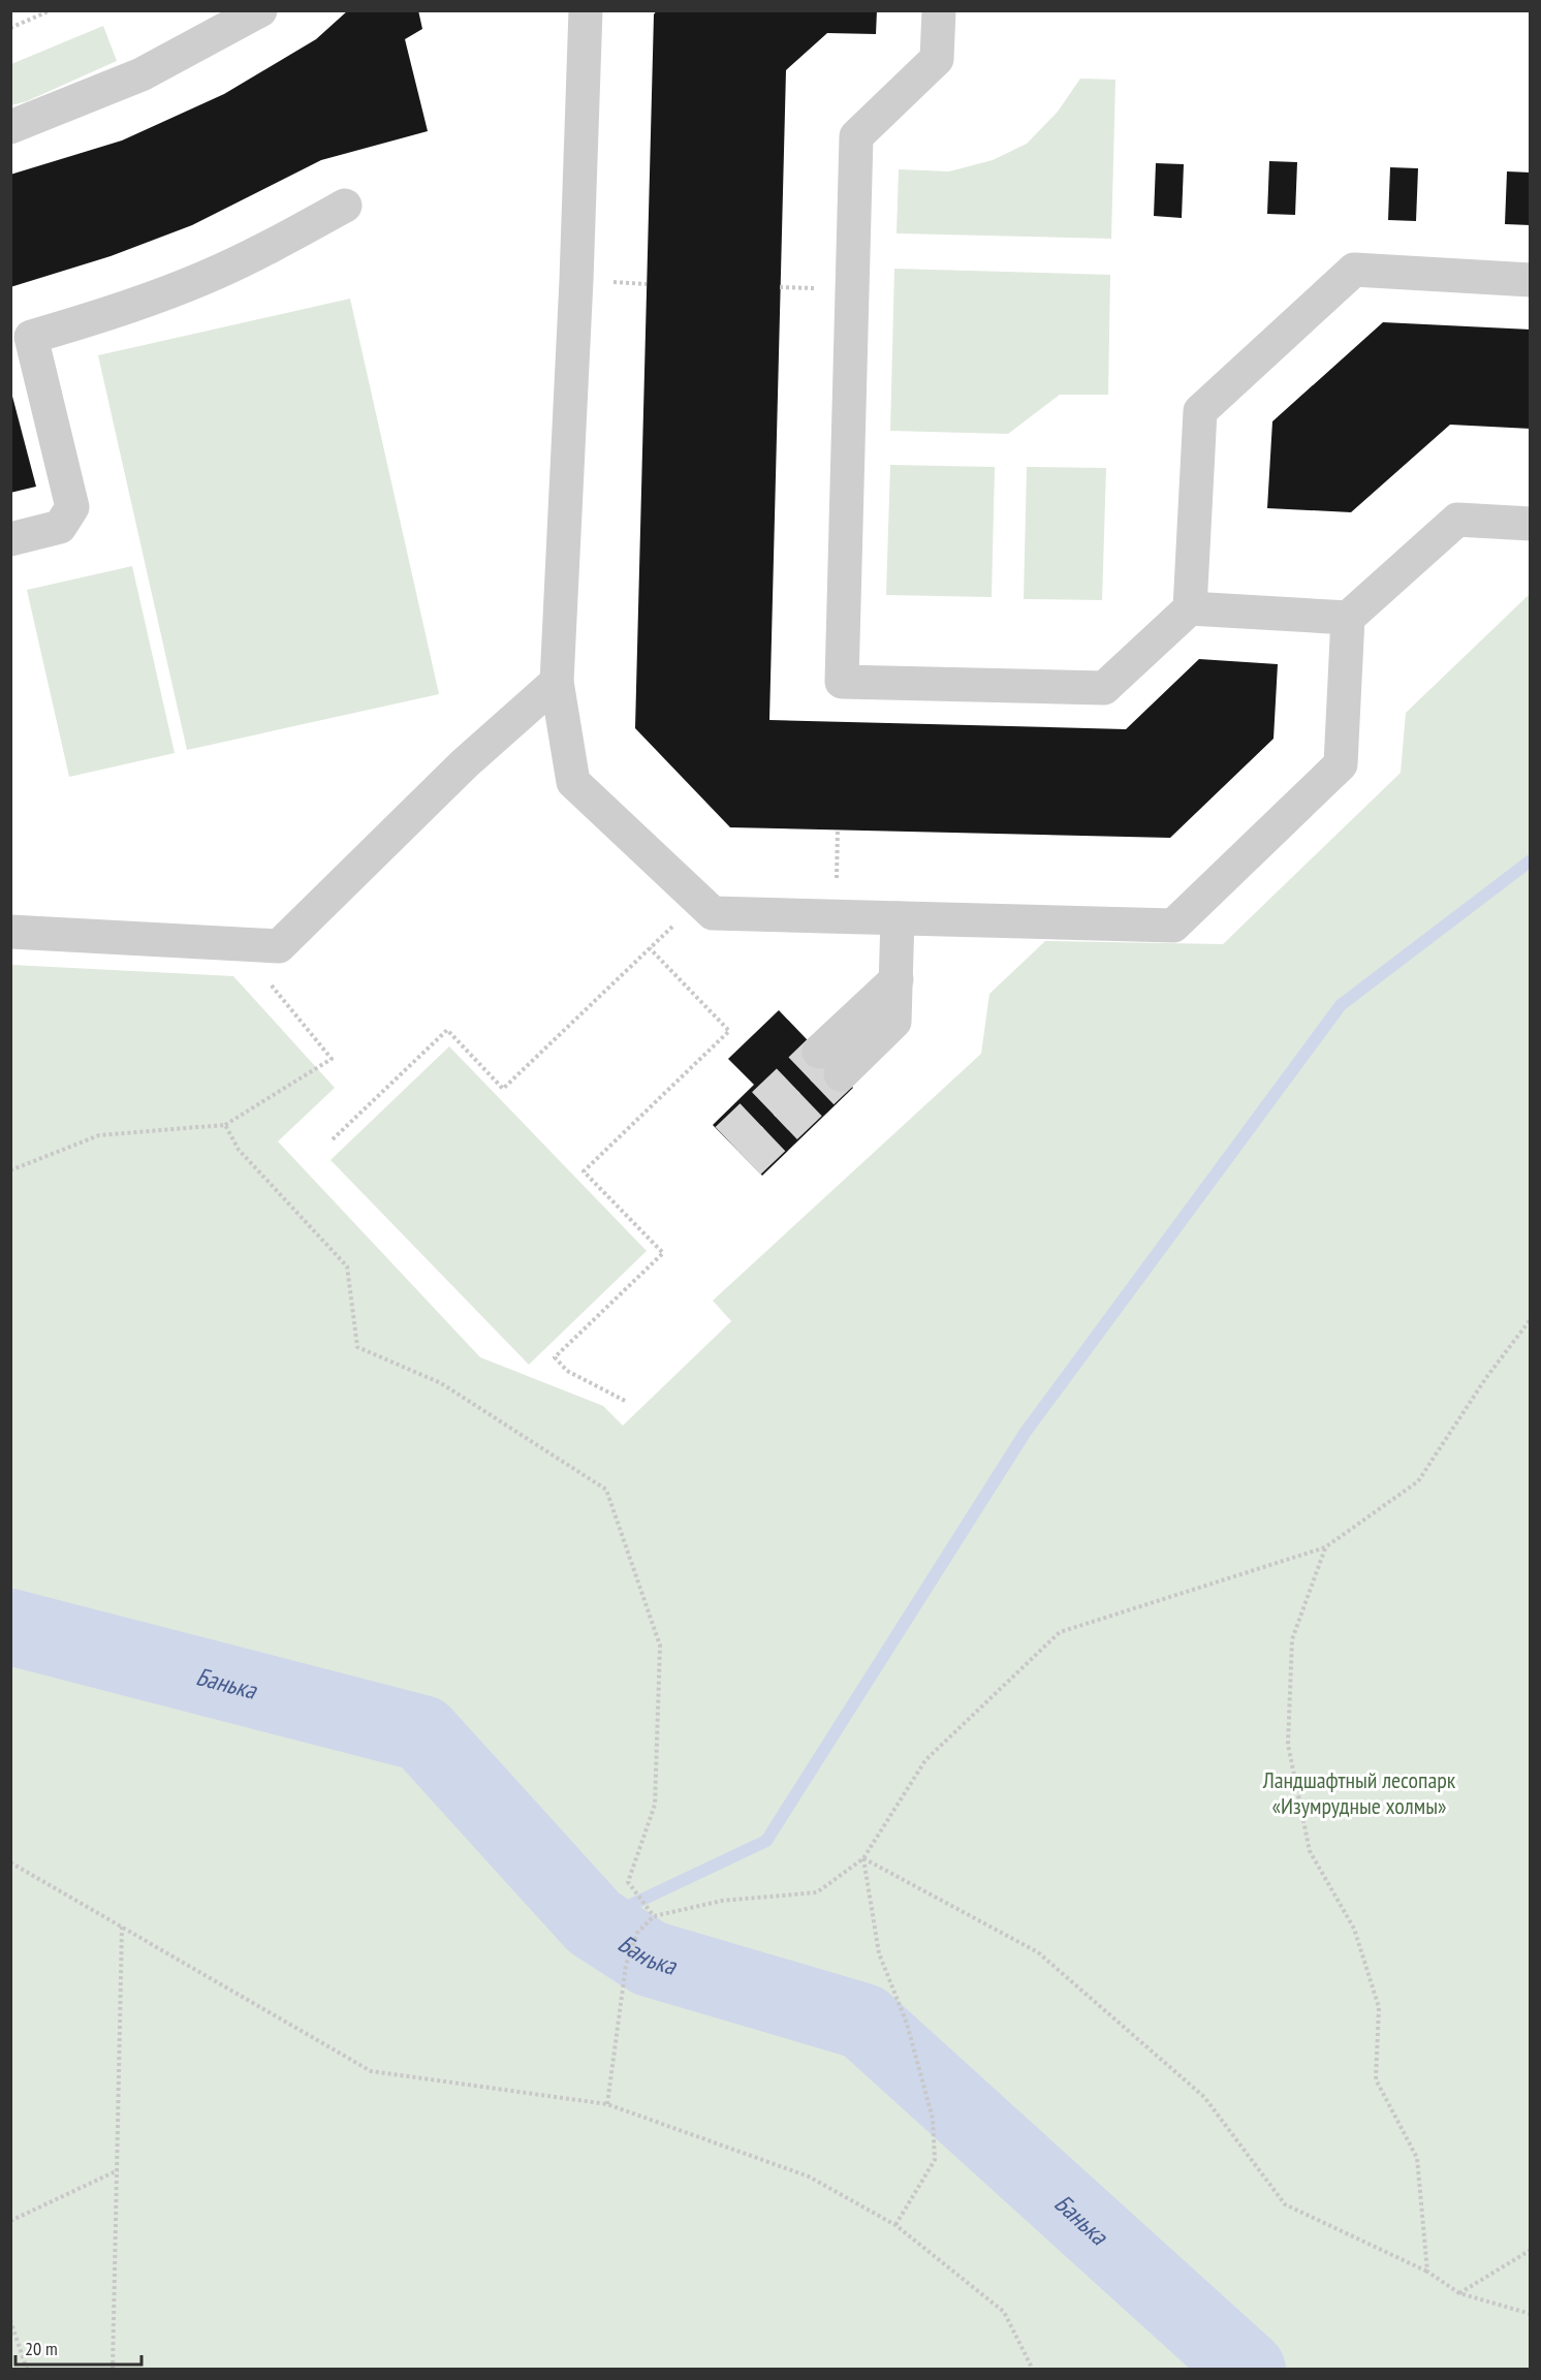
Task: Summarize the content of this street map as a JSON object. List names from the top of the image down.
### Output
{
  "water": ["Банька"],
  "parks": ["Ландшафтный лесопарк «Изумрудные холмы»"],
  "scale_bar": "20 m"
}
